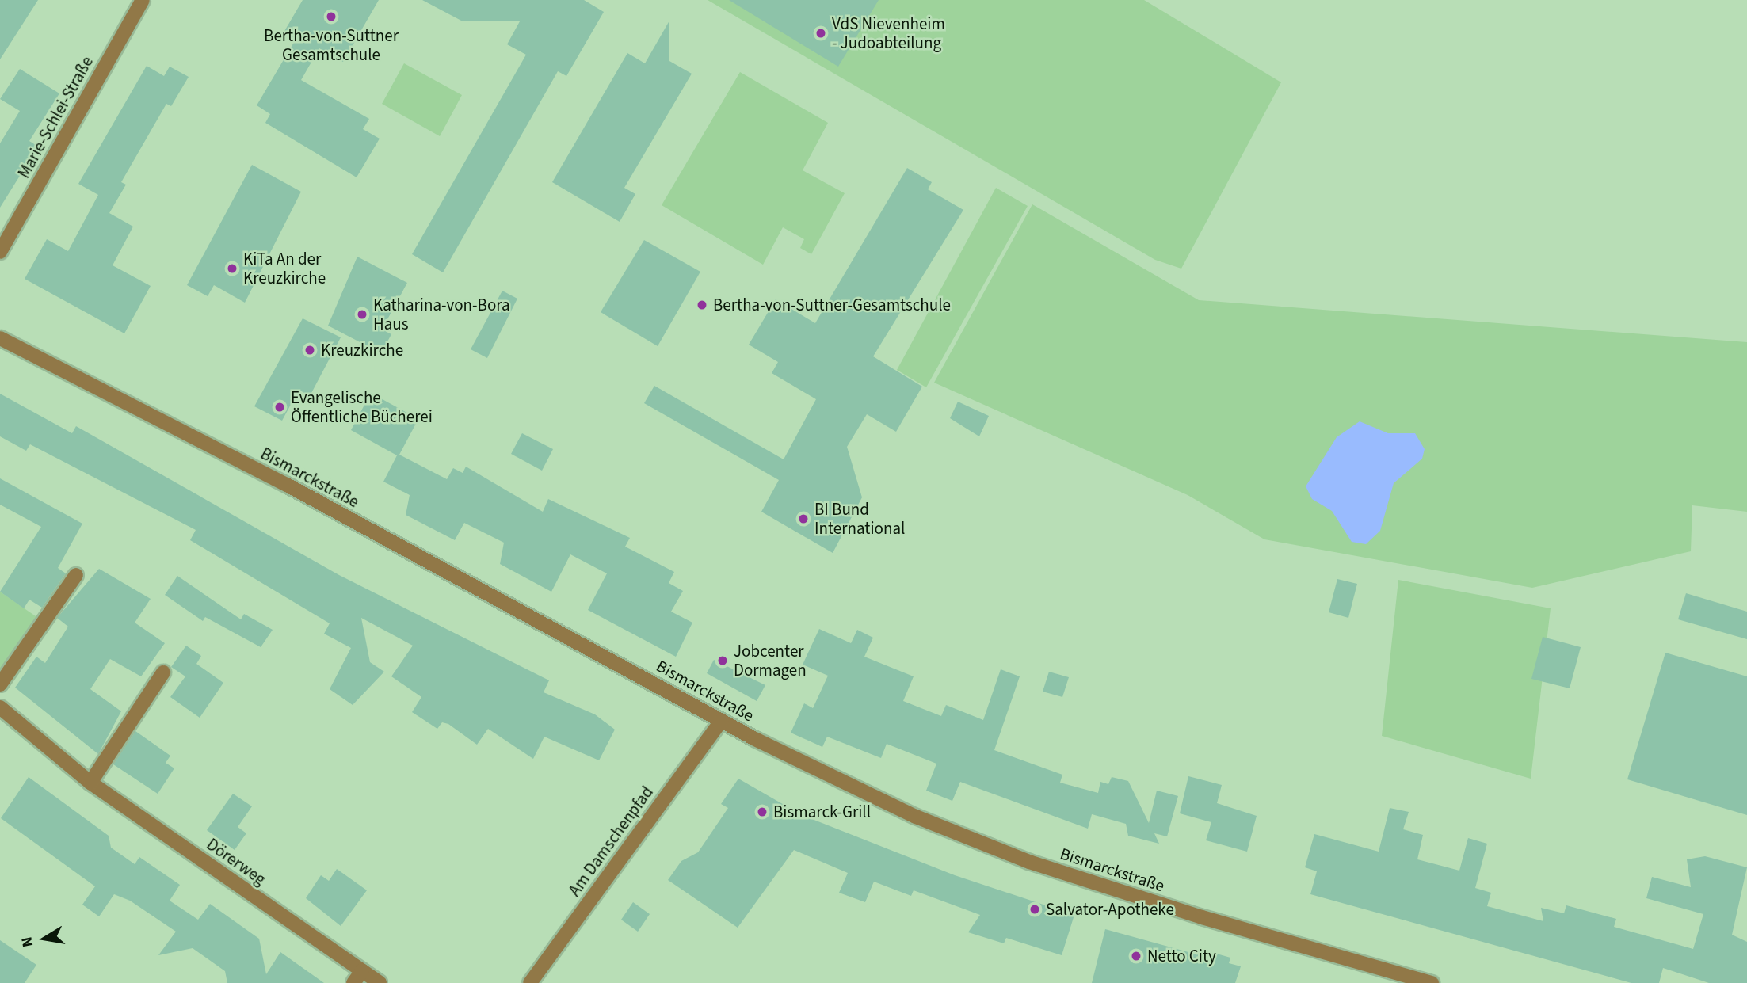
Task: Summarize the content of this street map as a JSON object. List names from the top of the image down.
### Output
{
  "streets": {
    "street": [
      "Marie-Schlei-Straße",
      "Bismarckstraße",
      "Am Damschenpfad",
      "Dörerweg"
    ]
  },
  "crossings": [
    ["Bismarckstraße", "Am Damschenpfad"]
  ],
  "places": [
    "Bertha-von-Suttner Gesamtschule",
    "VdS Nievenheim - Judoabteilung",
    "KiTa An der Kreuzkirche",
    "Bertha-von-Suttner-Gesamtschule",
    "Katharina-von-Bora Haus",
    "Kreuzkirche",
    "Evangelische Öffentliche Bücherei",
    "BI Bund International",
    "Jobcenter Dormagen",
    "Bismarck-Grill",
    "Salvator-Apotheke",
    "Netto City"
  ],
  "north": "left"
}
